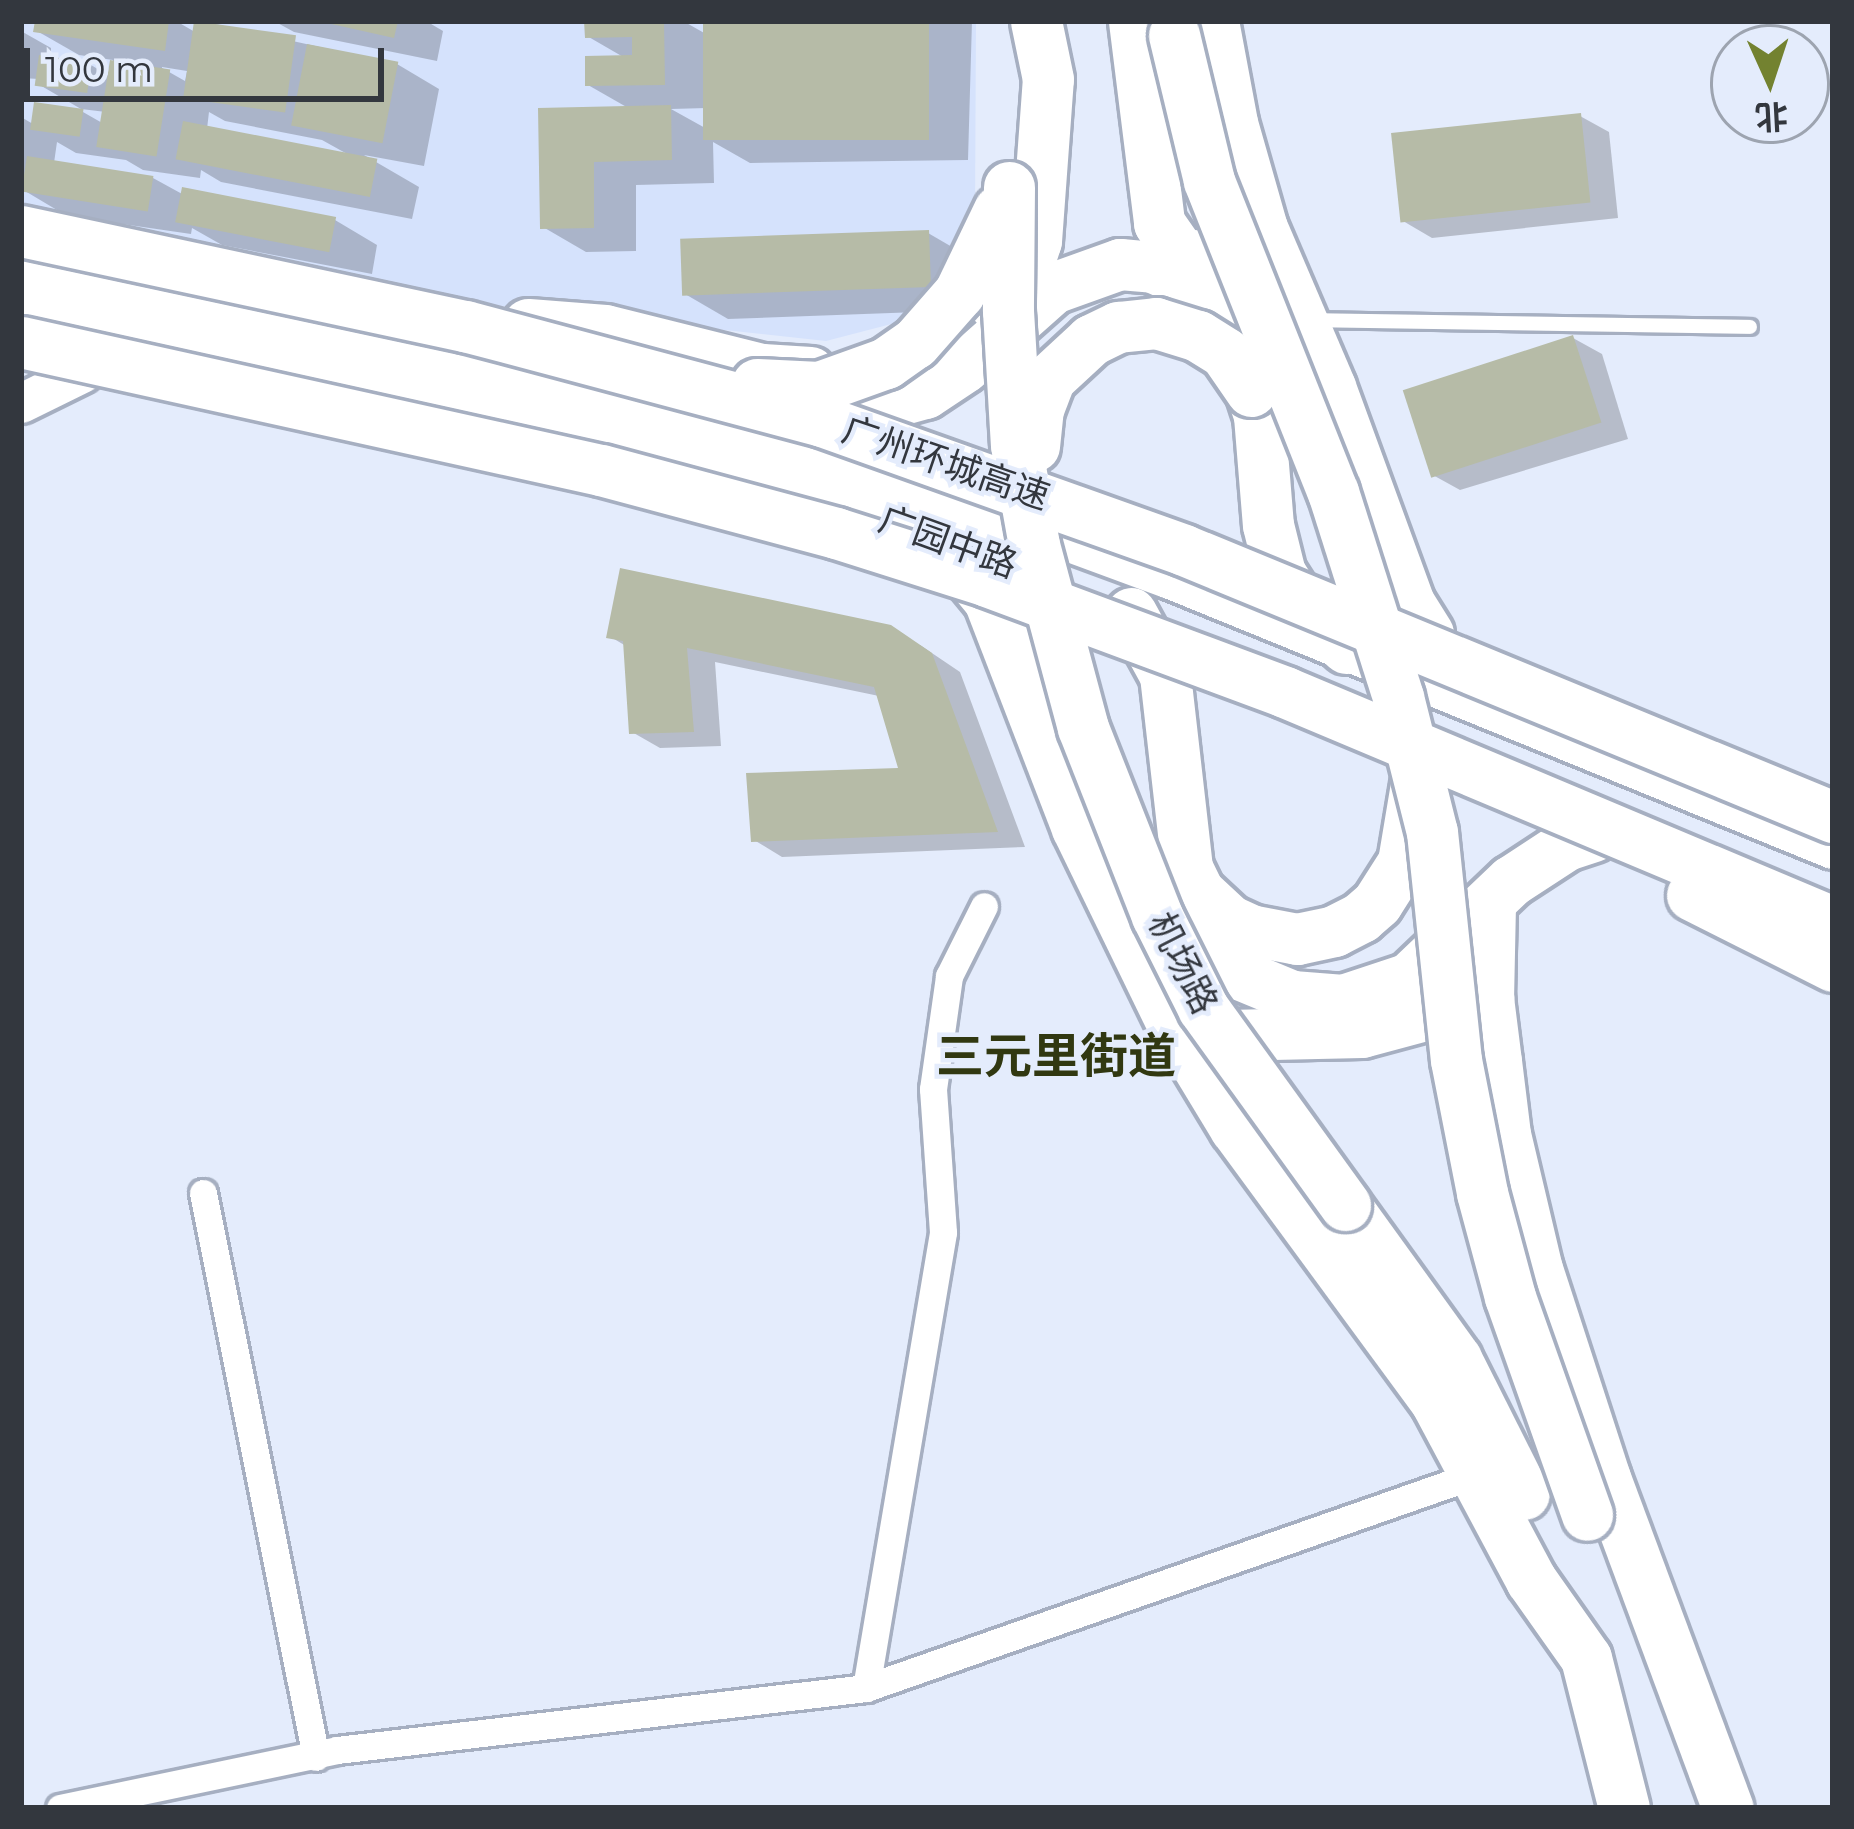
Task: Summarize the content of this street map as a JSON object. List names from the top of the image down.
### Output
{
  "streets": {
    "highway": ["广州环城高速", "广园中路", "机场路"]
  },
  "districts": ["三元里街道"],
  "scale_bar": "100 m",
  "north": "bottom"
}
